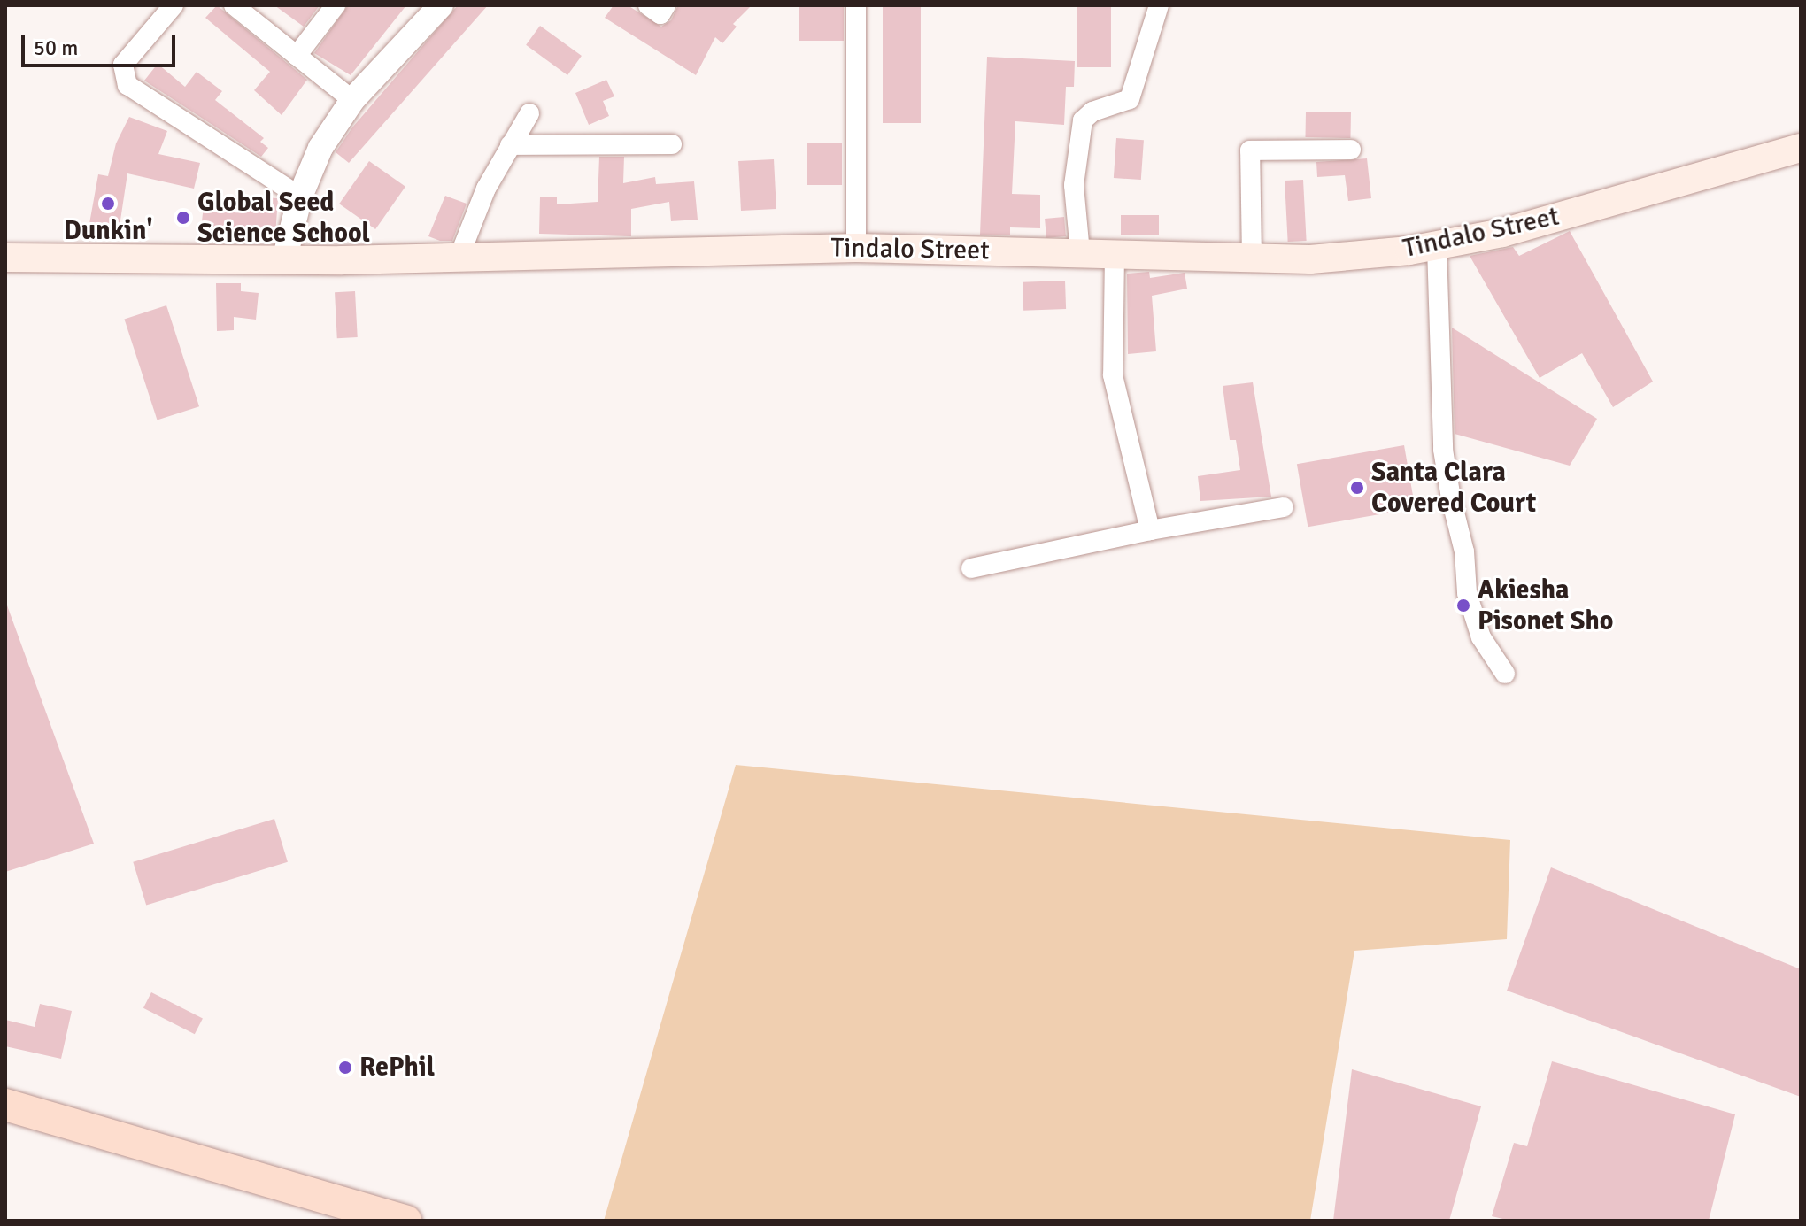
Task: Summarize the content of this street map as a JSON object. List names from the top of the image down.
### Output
{
  "streets": {
    "main road": ["Tindalo Street"]
  },
  "places": [
    "Dunkin'",
    "Global Seed Science School",
    "Santa Clara Covered Court",
    "Akiesha Pisonet Sho",
    "RePhil"
  ],
  "scale_bar": "50 m"
}
